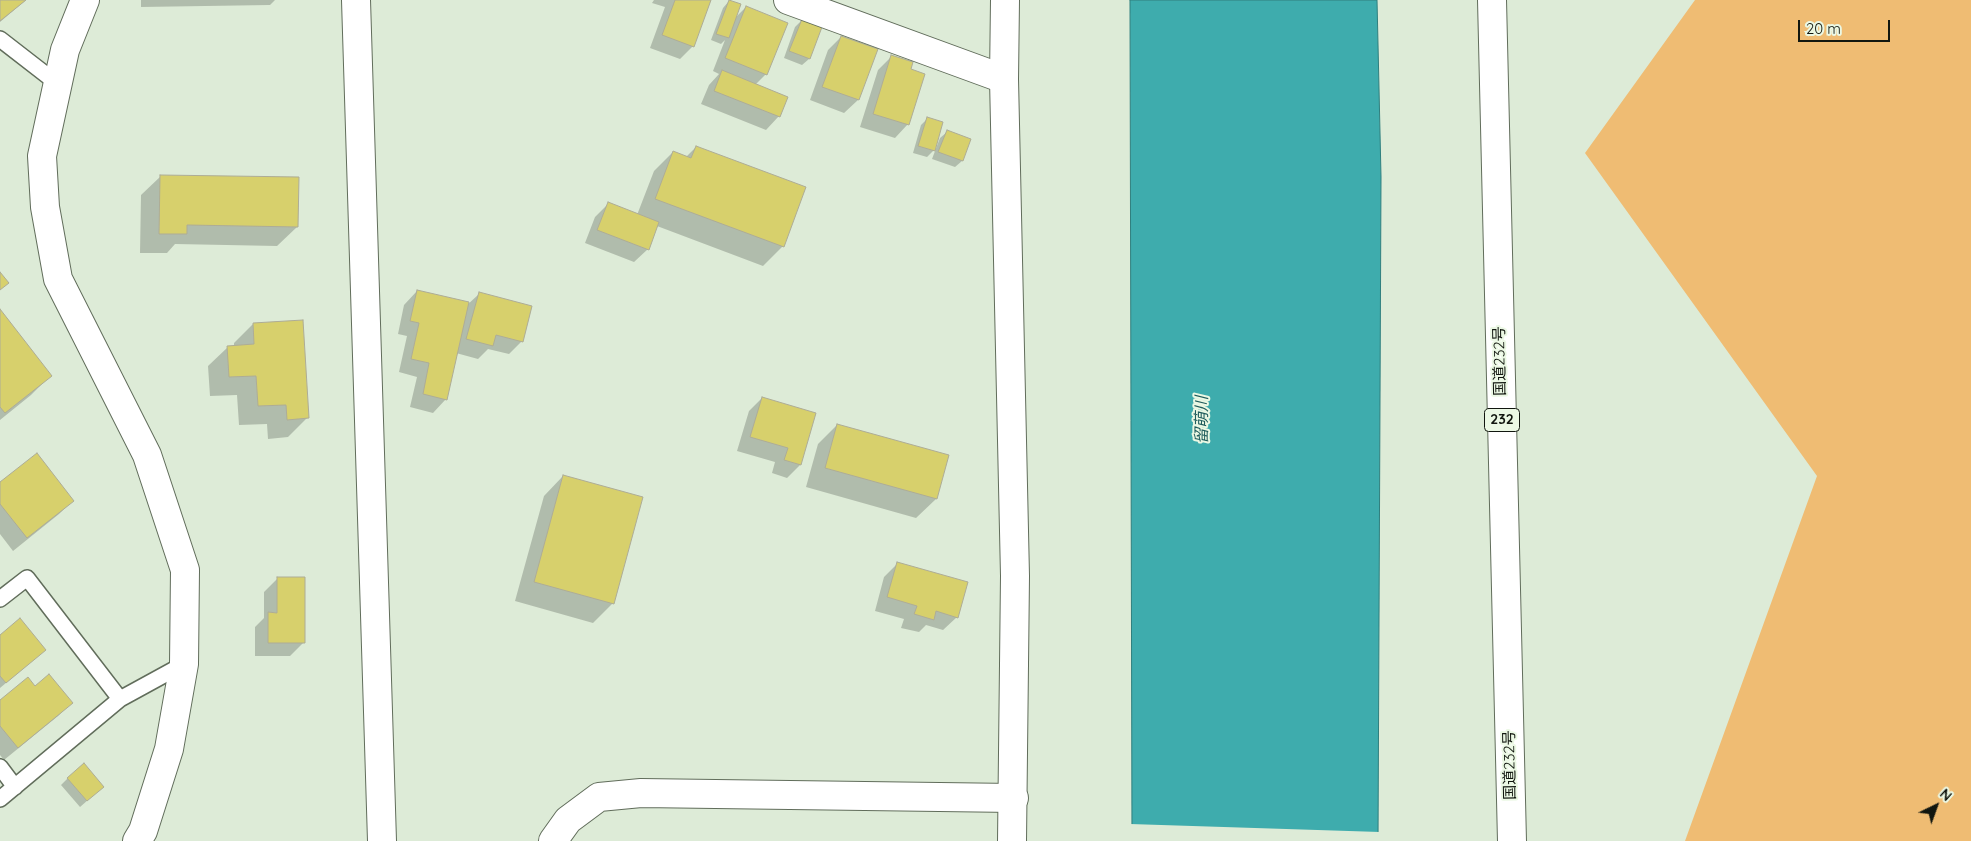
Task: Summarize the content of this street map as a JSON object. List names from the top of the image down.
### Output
{
  "streets": {
    "main road": ["国道232号", "232"]
  },
  "water": ["留萌川"],
  "scale_bar": "20 m",
  "north": "top right"
}
